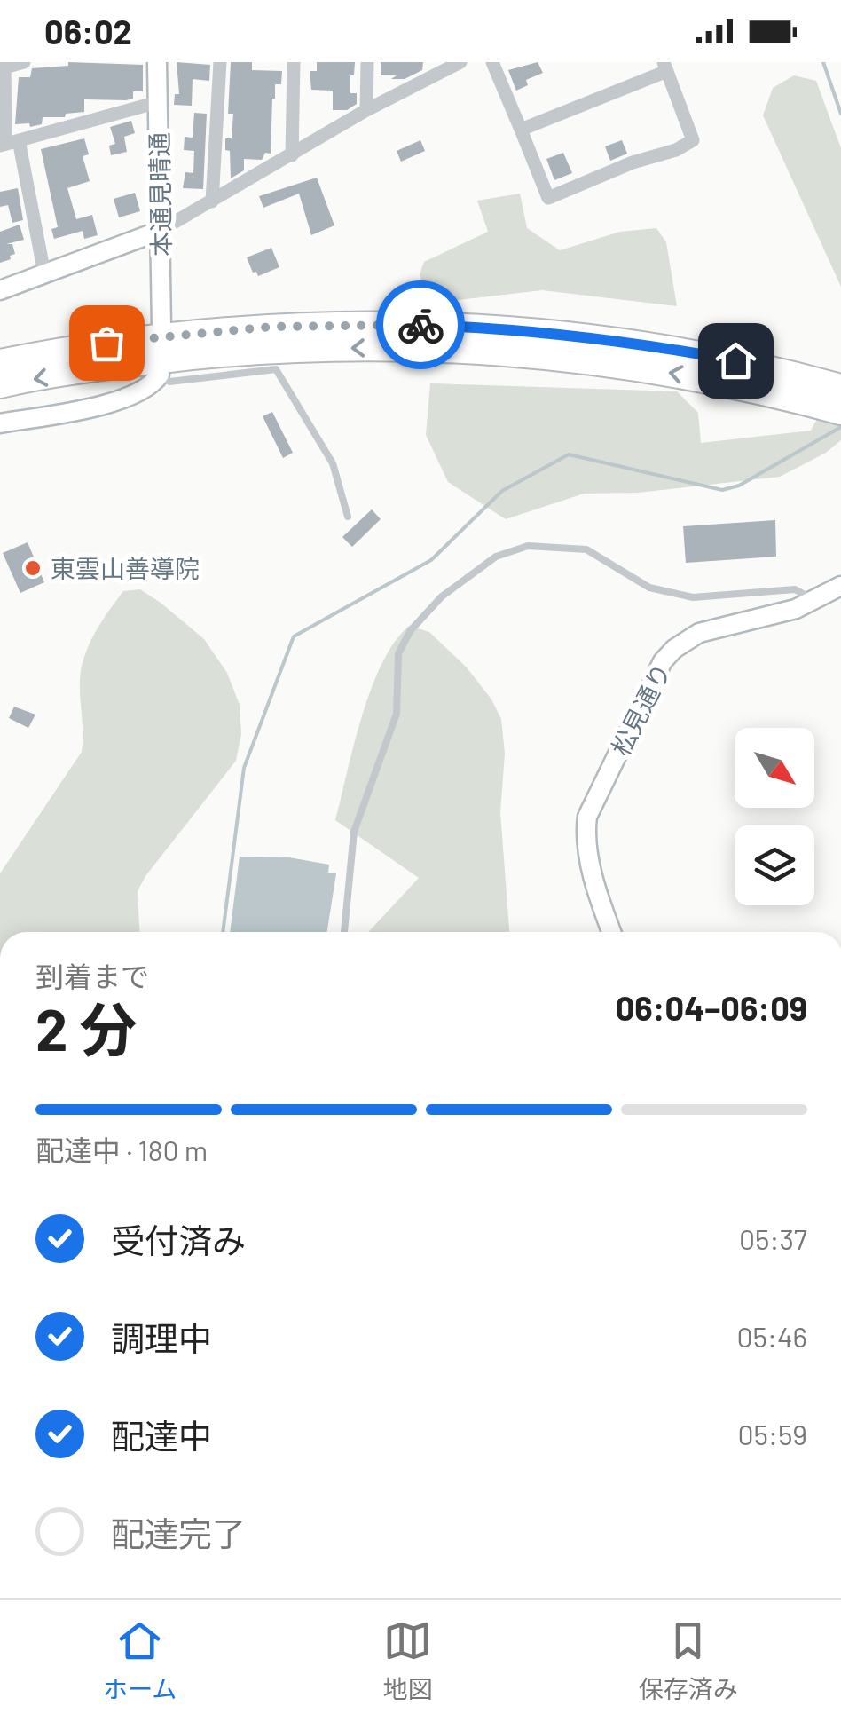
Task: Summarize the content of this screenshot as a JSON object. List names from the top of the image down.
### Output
{
  "streets": {
    "street": ["本通見晴通", "松見通り"]
  },
  "places": ["東雲山善導院"],
  "north": "bottom right",
  "page": {
    "status": "06:02",
    "heading": ["2 分", "到着まで", "06:04–06:09"],
    "bar": "配達中 · 180 m",
    "list": [
      ["受付済み", "05:37"],
      ["調理中", "05:46"],
      ["配達中", "05:59"],
      "配達完了"
    ],
    "tabs": ["ホーム", "地図", "保存済み"]
  }
}
